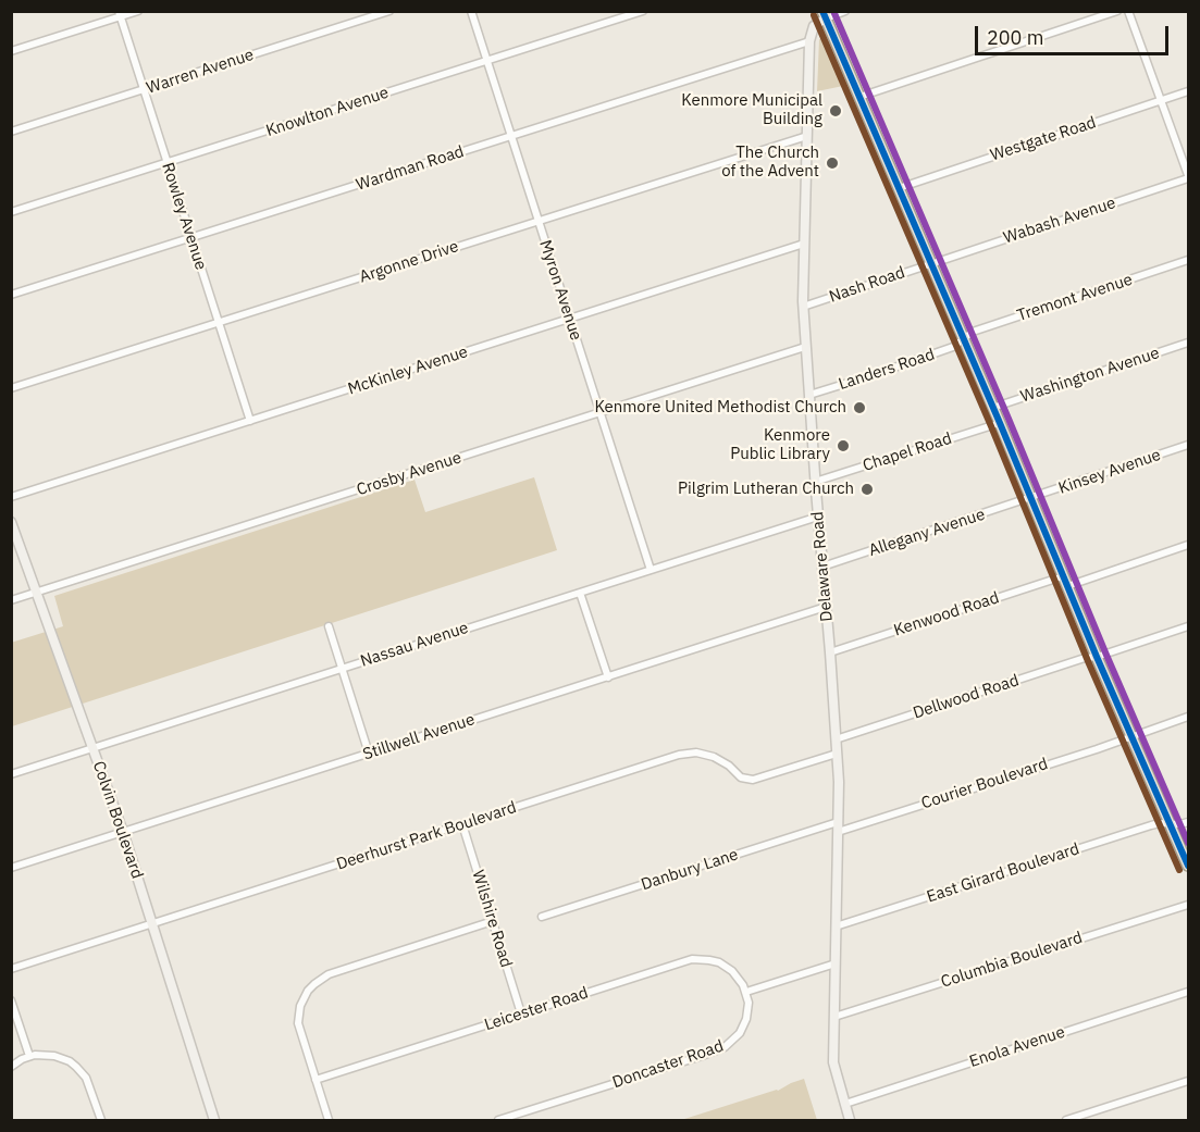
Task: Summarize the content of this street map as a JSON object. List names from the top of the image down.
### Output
{
  "streets": {
    "street": [
      "Warren Avenue",
      "Knowlton Avenue",
      "Westgate Road",
      "Wardman Road",
      "Rowley Avenue",
      "Wabash Avenue",
      "Argonne Drive",
      "Nash Road",
      "Myron Avenue",
      "Tremont Avenue",
      "Landers Road",
      "McKinley Avenue",
      "Washington Avenue",
      "Chapel Road",
      "Kinsey Avenue",
      "Crosby Avenue",
      "Allegany Avenue",
      "Delaware Road",
      "Kenwood Road",
      "Nassau Avenue",
      "Dellwood Road",
      "Stillwell Avenue",
      "Courier Boulevard",
      "Colvin Boulevard",
      "Deerhurst Park Boulevard",
      "Danbury Lane",
      "East Girard Boulevard",
      "Wilshire Road",
      "Columbia Boulevard",
      "Leicester Road",
      "Enola Avenue",
      "Doncaster Road"
    ]
  },
  "crossings": [
    ["Warren Avenue", "Rowley Avenue"],
    ["Knowlton Avenue", "Rowley Avenue"],
    ["Knowlton Avenue", "Myron Avenue"],
    ["Wardman Road", "Rowley Avenue"],
    ["Wardman Road", "Myron Avenue"],
    ["Wardman Road", "Delaware Road"],
    ["Rowley Avenue", "Argonne Drive"],
    ["Rowley Avenue", "McKinley Avenue"],
    ["Wabash Avenue", "Nash Road"],
    ["Argonne Drive", "Myron Avenue"],
    ["Argonne Drive", "Delaware Road"],
    ["Nash Road", "Delaware Road"],
    ["Myron Avenue", "McKinley Avenue"],
    ["Myron Avenue", "Crosby Avenue"],
    ["Myron Avenue", "Nassau Avenue"],
    ["Tremont Avenue", "Landers Road"],
    ["Landers Road", "Delaware Road"],
    ["McKinley Avenue", "Delaware Road"],
    ["Chapel Road", "Delaware Road"],
    ["Kinsey Avenue", "Allegany Avenue"],
    ["Crosby Avenue", "Delaware Road"],
    ["Crosby Avenue", "Colvin Boulevard"],
    ["Allegany Avenue", "Delaware Road"],
    ["Delaware Road", "Kenwood Road"],
    ["Delaware Road", "Nassau Avenue"],
    ["Delaware Road", "Dellwood Road"],
    ["Delaware Road", "Stillwell Avenue"],
    ["Delaware Road", "Courier Boulevard"],
    ["Delaware Road", "Deerhurst Park Boulevard"],
    ["Delaware Road", "Danbury Lane"],
    ["Delaware Road", "East Girard Boulevard"],
    ["Delaware Road", "Columbia Boulevard"],
    ["Delaware Road", "Enola Avenue"],
    ["Nassau Avenue", "Colvin Boulevard"],
    ["Stillwell Avenue", "Colvin Boulevard"],
    ["Courier Boulevard", "Danbury Lane"],
    ["Colvin Boulevard", "Deerhurst Park Boulevard"],
    ["Deerhurst Park Boulevard", "Wilshire Road"],
    ["Wilshire Road", "Leicester Road"],
    ["Leicester Road", "Doncaster Road"]
  ],
  "places": [
    "Kenmore Municipal Building",
    "The Church of the Advent",
    "Kenmore United Methodist Church",
    "Kenmore Public Library",
    "Pilgrim Lutheran Church"
  ],
  "scale_bar": "200 m"
}
